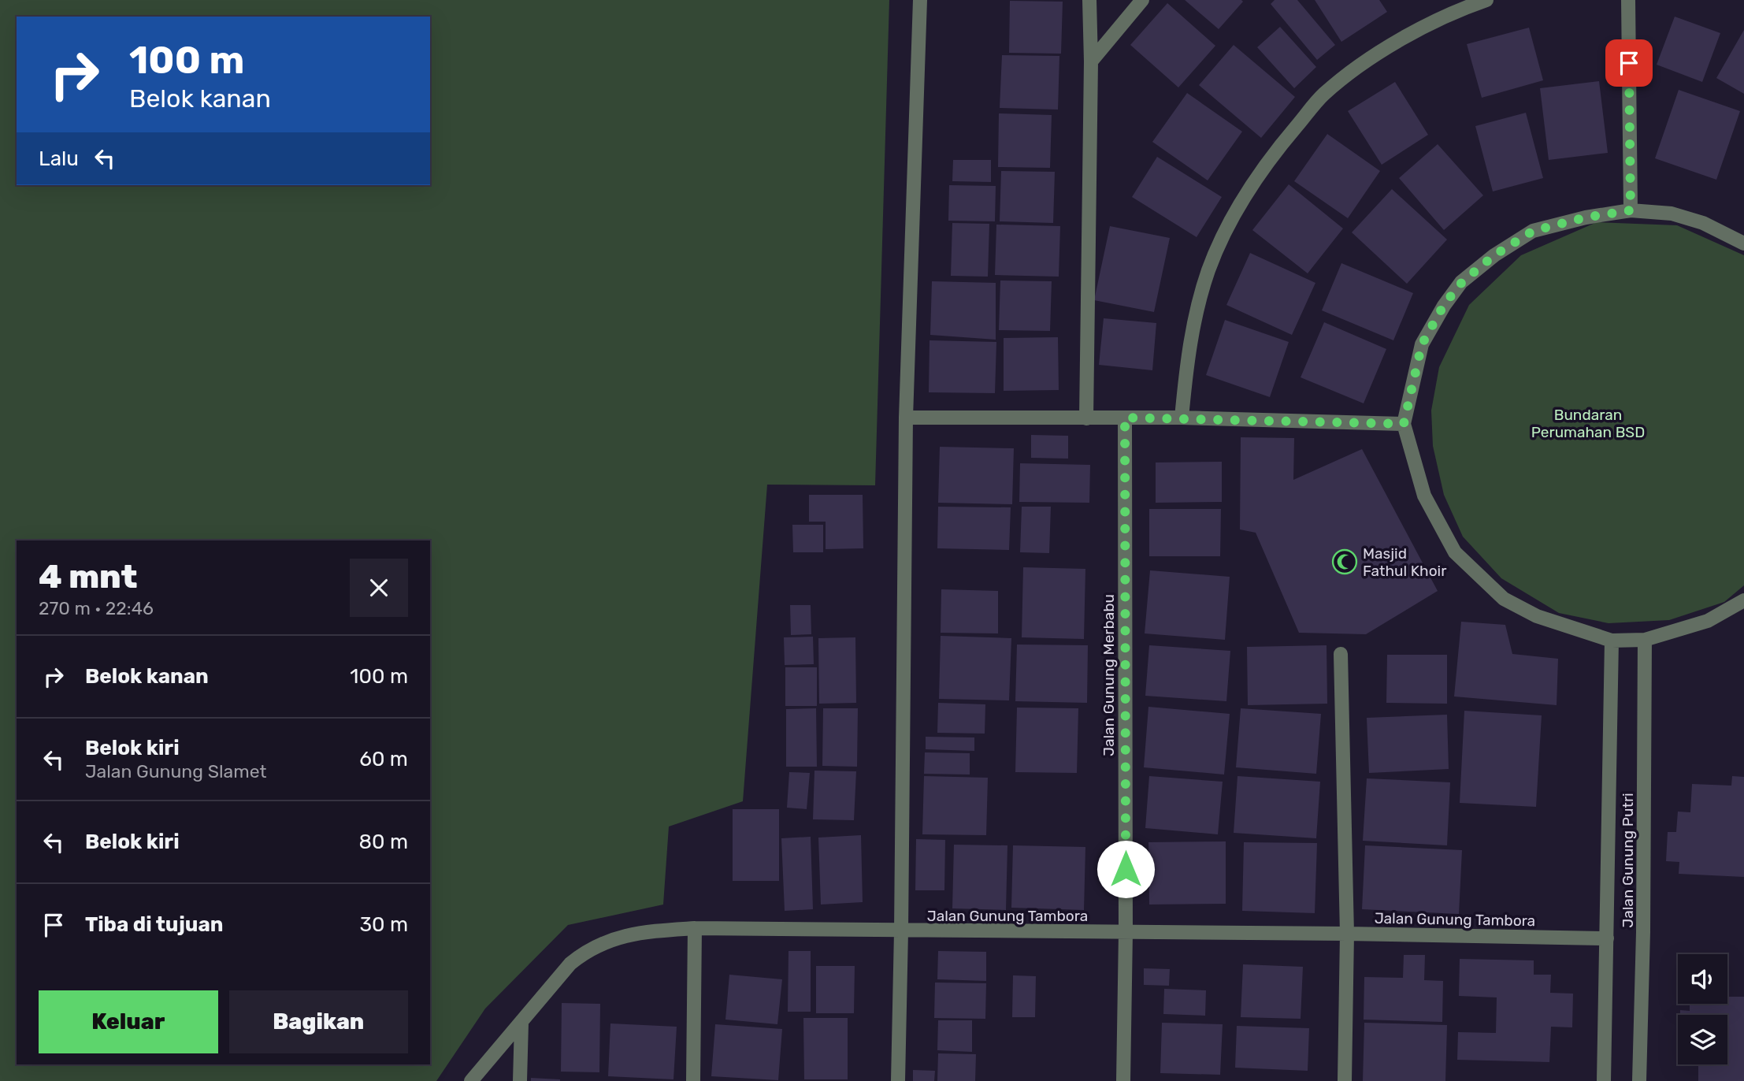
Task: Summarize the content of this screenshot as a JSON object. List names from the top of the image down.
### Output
{
  "streets": {
    "street": ["Jalan Gunung Merbabu", "Jalan Gunung Putri", "Jalan Gunung Tambora"]
  },
  "crossings": [
    ["Jalan Gunung Merbabu", "Jalan Gunung Tambora"],
    ["Jalan Gunung Putri", "Jalan Gunung Tambora"]
  ],
  "parks": ["Bundaran Perumahan BSD"],
  "places": {
    "mosque": ["Masjid Fathul Khoir"]
  },
  "page": {
    "turn": ["100 m", "Belok kanan"],
    "then": "Lalu",
    "heading": ["4 mnt", "270 m · 22:46"],
    "list": [
      {
        "name": "Belok kanan",
        "value": "100 m"
      },
      {
        "name": "Belok kiri",
        "note": "Jalan Gunung Slamet",
        "value": "60 m"
      },
      {
        "name": "Belok kiri",
        "value": "80 m"
      },
      {
        "name": "Tiba di tujuan",
        "value": "30 m"
      }
    ],
    "buttons": ["Keluar", "Bagikan"]
  }
}
